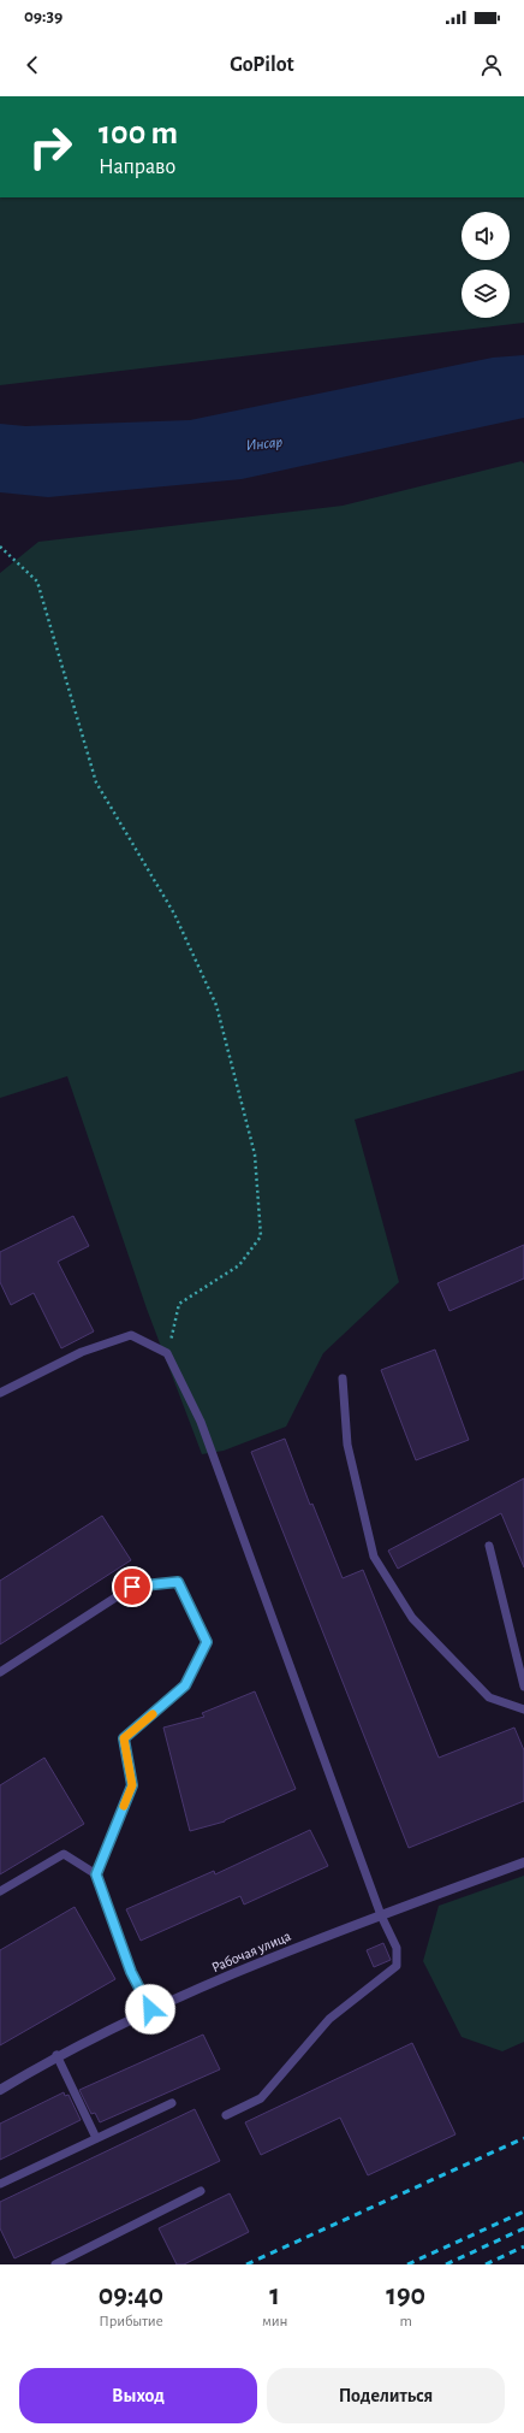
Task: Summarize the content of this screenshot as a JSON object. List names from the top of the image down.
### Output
{
  "streets": {
    "street": ["Рабочая улица"]
  },
  "water": ["Инсар"],
  "page": {
    "status": "09:39",
    "header": "GoPilot",
    "turn": ["100 m", "Направо"],
    "eta": [
      "09:40",
      "Прибытие",
      "1",
      "мин",
      "190",
      "m"
    ],
    "buttons": ["Выход", "Поделиться"]
  }
}
